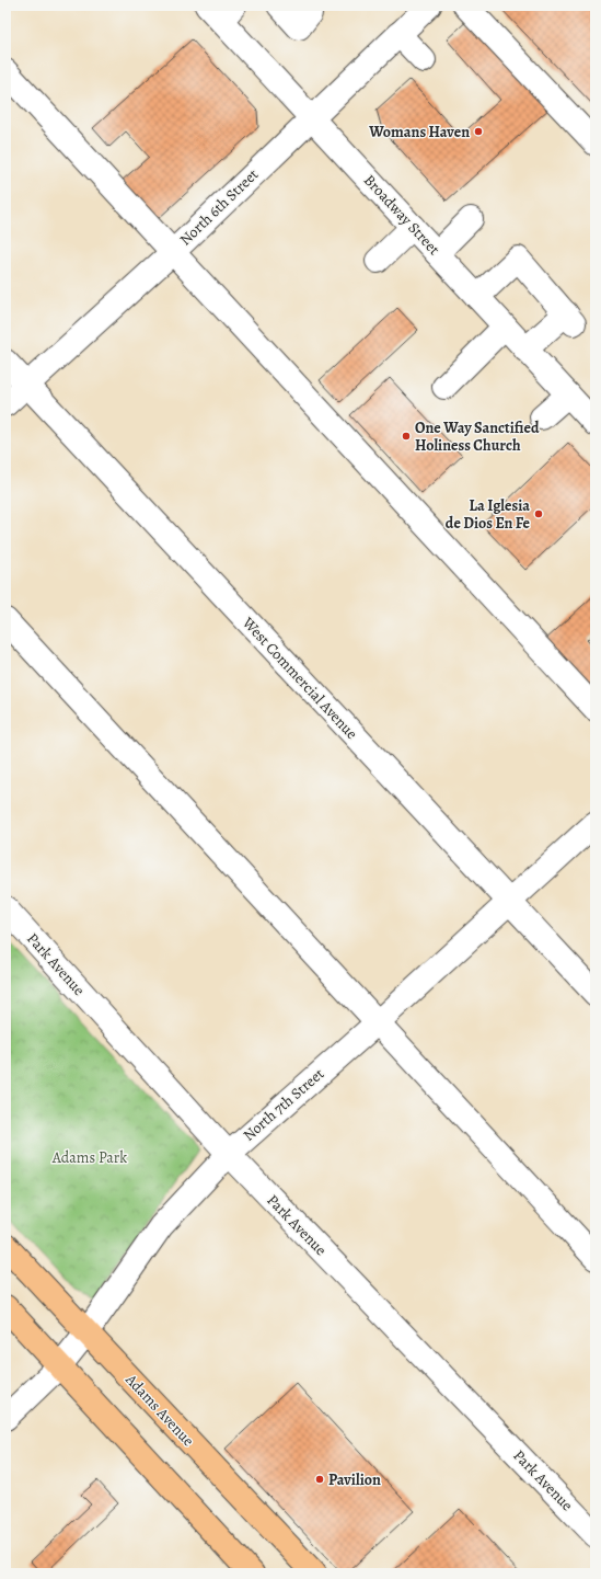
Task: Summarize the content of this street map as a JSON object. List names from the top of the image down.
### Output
{
  "streets": {
    "main road": ["Adams Avenue"],
    "street": [
      "North 6th Street",
      "Broadway Street",
      "West Commercial Avenue",
      "Park Avenue",
      "North 7th Street"
    ]
  },
  "crossings": [
    ["North 6th Street", "Broadway Street"],
    ["North 6th Street", "West Commercial Avenue"],
    ["West Commercial Avenue", "North 7th Street"],
    ["Park Avenue", "North 7th Street"],
    ["North 7th Street", "Adams Avenue"]
  ],
  "parks": ["Adams Park"],
  "places": [
    "Womans Haven",
    "One Way Sanctified Holiness Church",
    "La Iglesia de Dios En Fe",
    "Pavilion"
  ]
}
